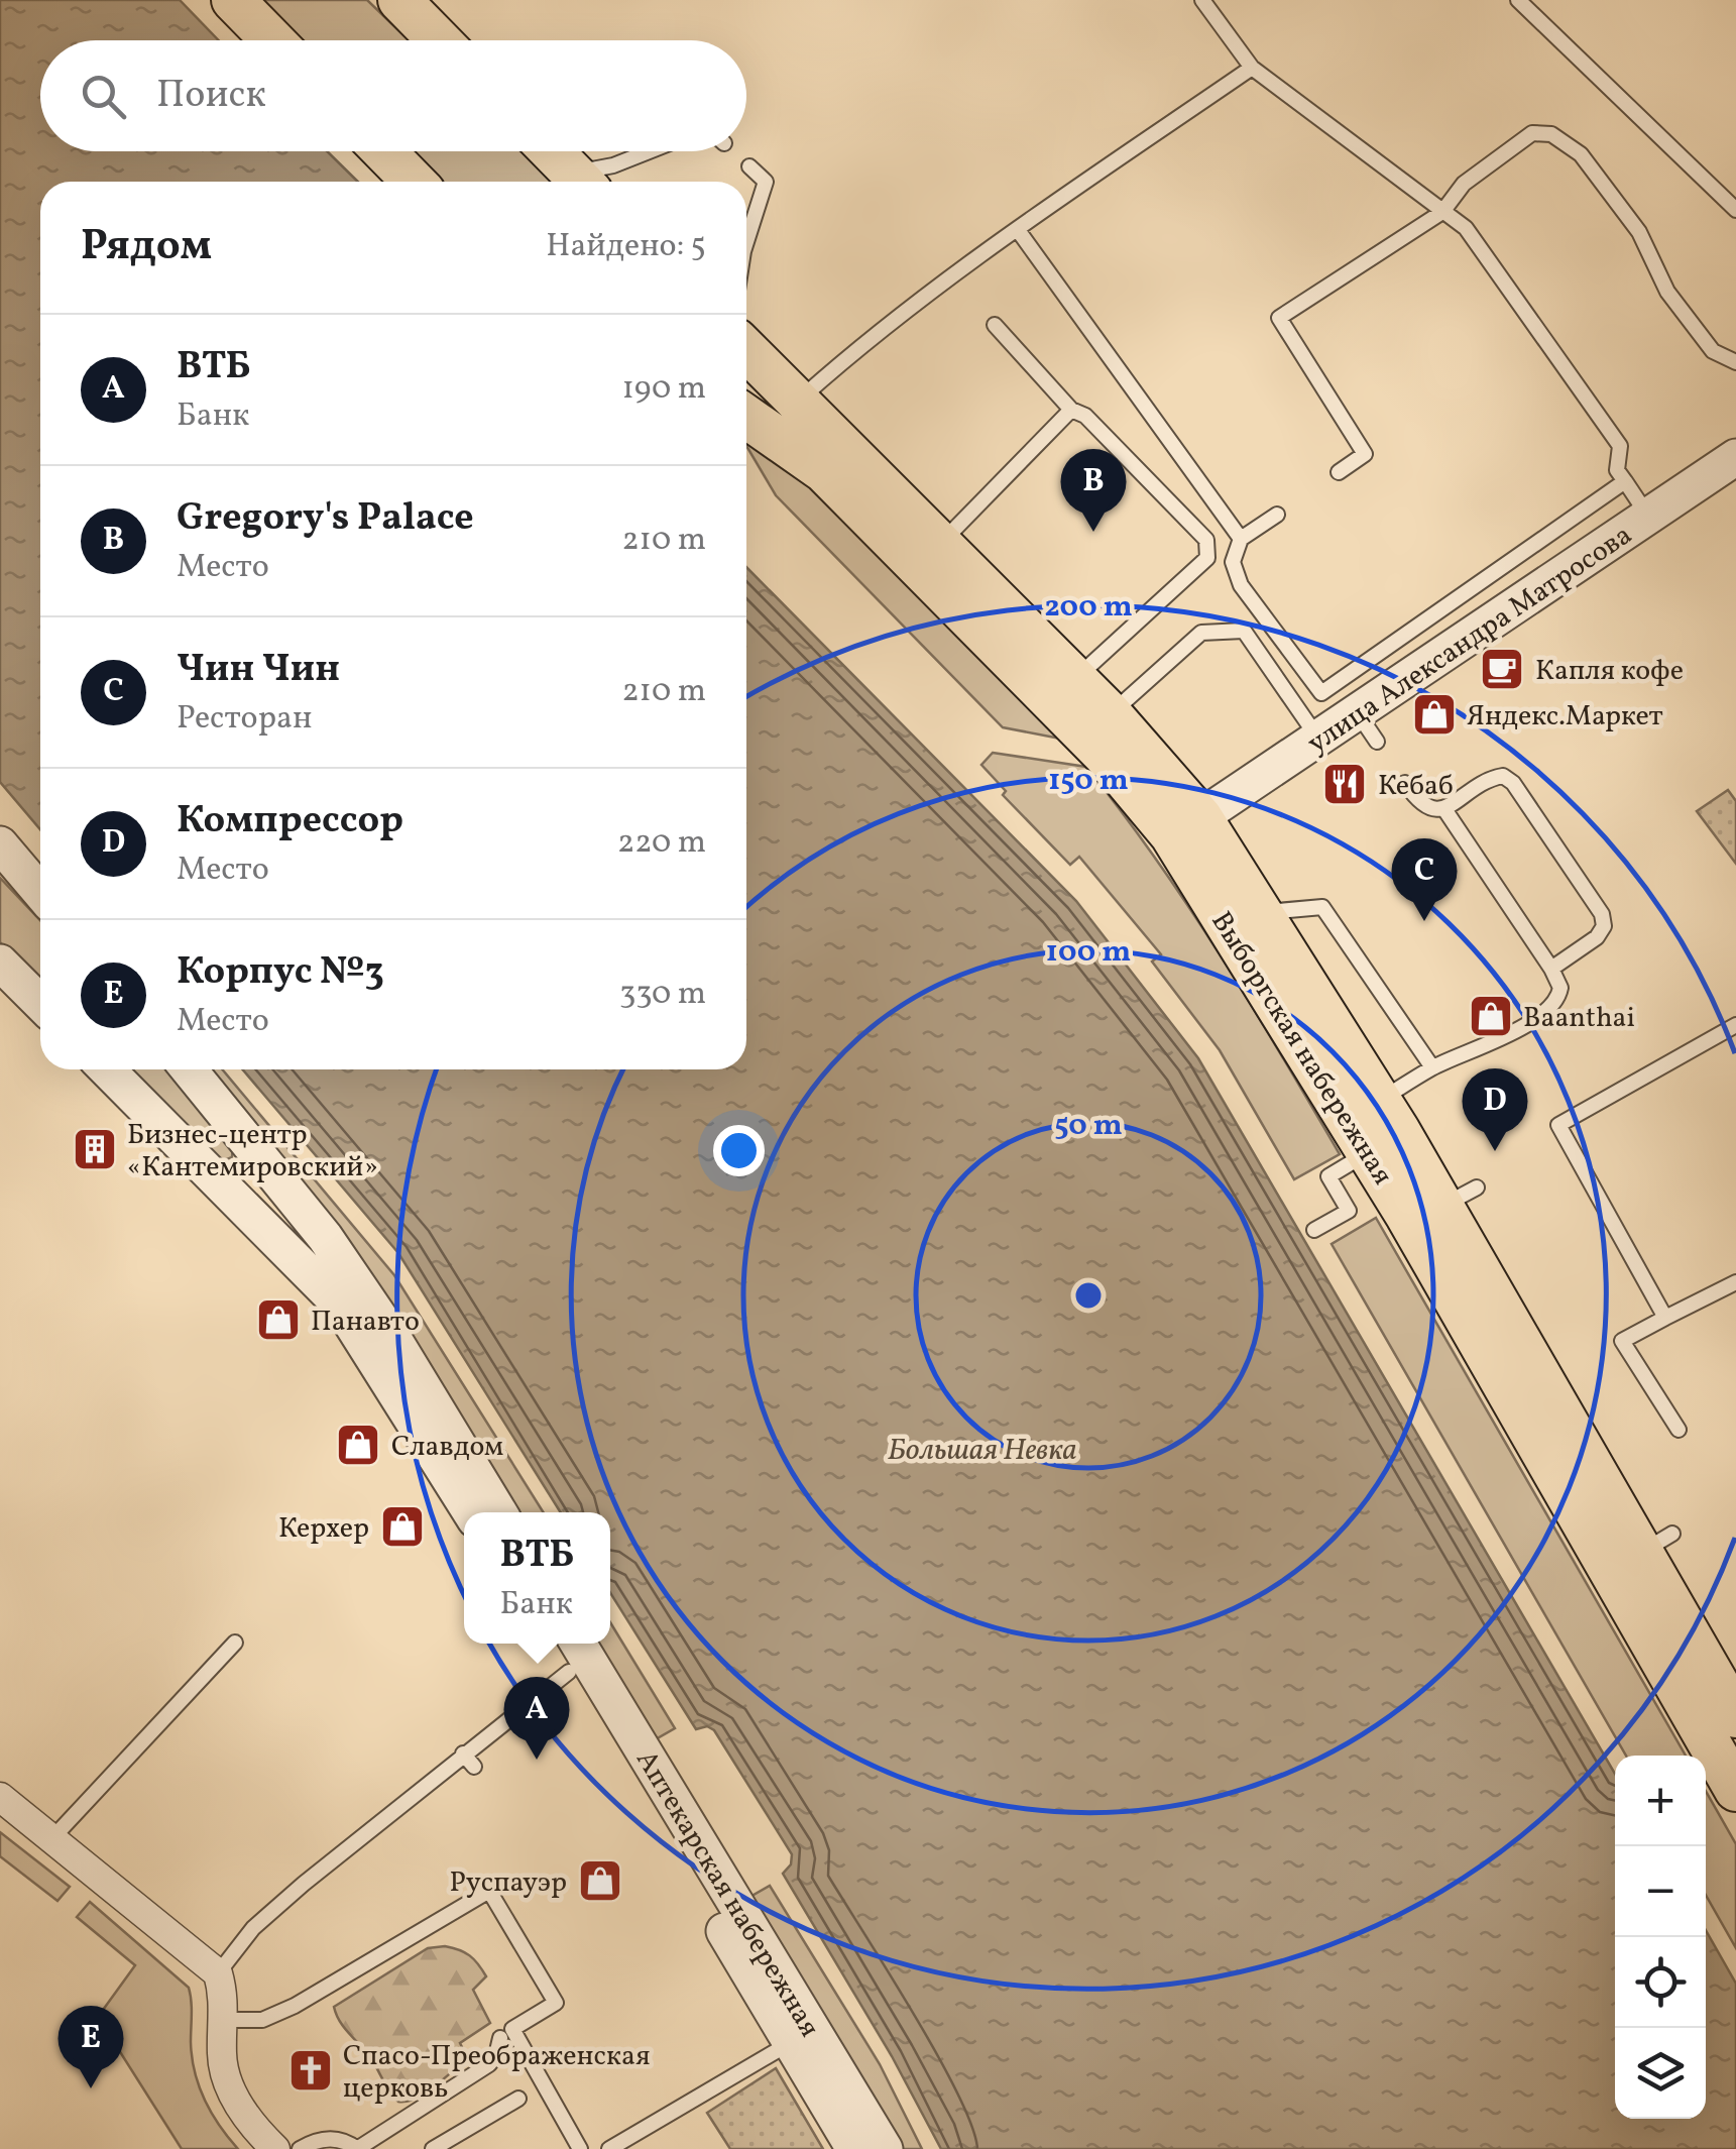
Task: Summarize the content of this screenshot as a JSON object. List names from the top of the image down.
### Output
{
  "streets": {
    "main road": ["Выборгская набережная"],
    "street": ["улица Александра Матросова", "Аптекарская набережная"]
  },
  "crossings": [
    ["улица Александра Матросова", "Выборгская набережная"]
  ],
  "water": ["Большая Невка"],
  "places": {
    "cafe": ["Капля кофе"],
    "shop": [
      "Яндекс.Маркет",
      "Baanthai",
      "Панавто",
      "Славдом",
      "Керхер",
      "Руспауэр"
    ],
    "restaurant": ["Кебаб"],
    "building": ["Бизнес-центр «Кантемировский»"],
    "church": ["Спасо-Преображенская церковь"]
  },
  "page": {
    "search": "Поиск",
    "heading": ["Рядом", "Найдено: 5"],
    "list": [
      {
        "mark": "A",
        "name": "ВТБ",
        "note": "Банк",
        "value": "190 m"
      },
      {
        "mark": "B",
        "name": "Gregory's Palace",
        "note": "Место",
        "value": "210 m"
      },
      {
        "mark": "C",
        "name": "Чин Чин",
        "note": "Ресторан",
        "value": "210 m"
      },
      {
        "mark": "D",
        "name": "Компрессор",
        "note": "Место",
        "value": "220 m"
      },
      {
        "mark": "E",
        "name": "Корпус №3",
        "note": "Место",
        "value": "330 m"
      }
    ],
    "pins": [
      "B",
      "C",
      "D",
      "A",
      "E"
    ],
    "popup": ["ВТБ", "Банк"],
    "map_buttons": ["+", "−"]
  },
  "rings": [
    "200 m",
    "150 m",
    "100 m",
    "50 m"
  ]
}
